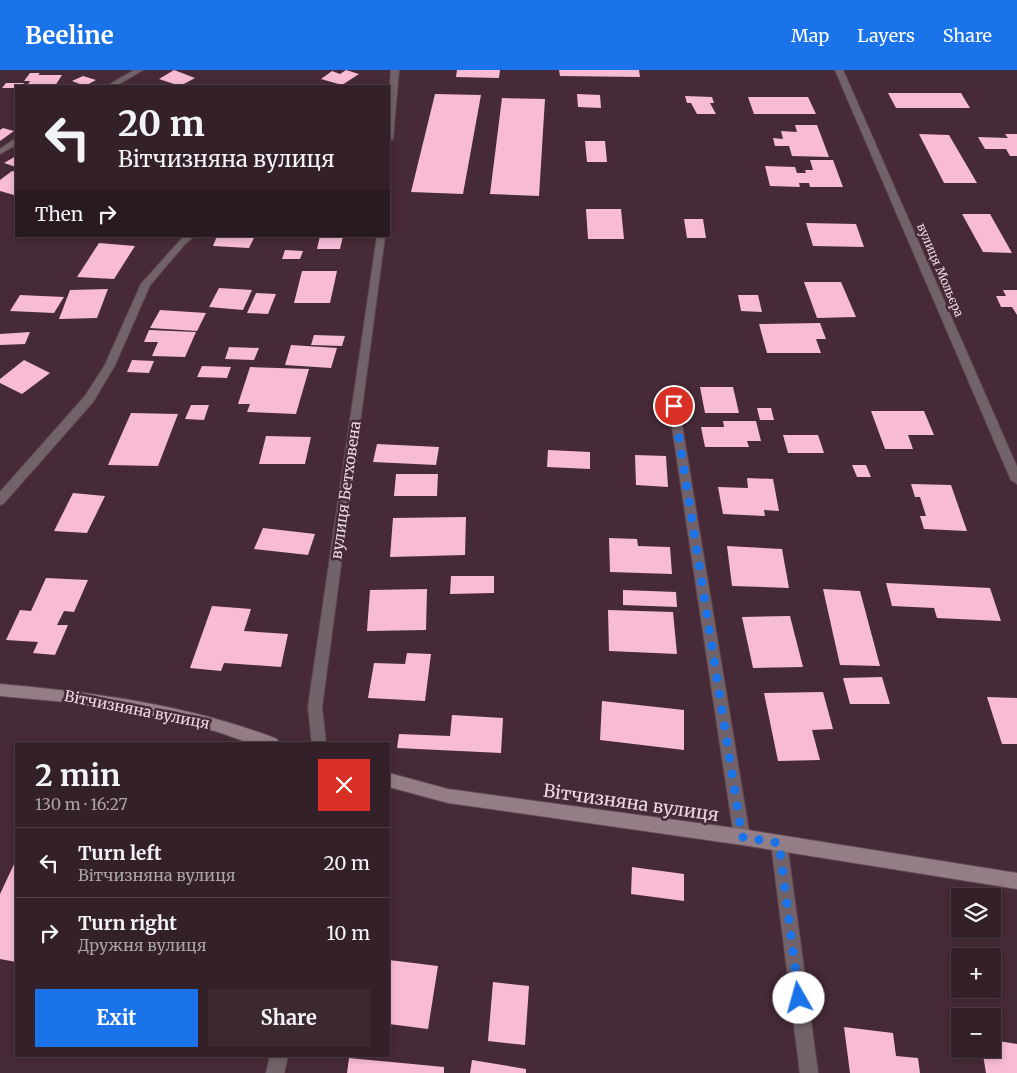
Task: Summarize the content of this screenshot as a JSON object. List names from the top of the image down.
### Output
{
  "streets": {
    "street": ["вулиця Мольєра", "вулиця Бетховена", "Вітчизняна вулиця"]
  },
  "page": {
    "header": "Beeline",
    "nav": ["Map", "Layers", "Share"],
    "turn": ["20 m", "Вітчизняна вулиця"],
    "then": "Then",
    "heading": ["2 min", "130 m · 16:27"],
    "list": [
      {
        "name": "Turn left",
        "note": "Вітчизняна вулиця",
        "value": "20 m"
      },
      {
        "name": "Turn right",
        "note": "Дружня вулиця",
        "value": "10 m"
      }
    ],
    "map_buttons": ["+", "−"],
    "buttons": ["Exit", "Share"]
  }
}
